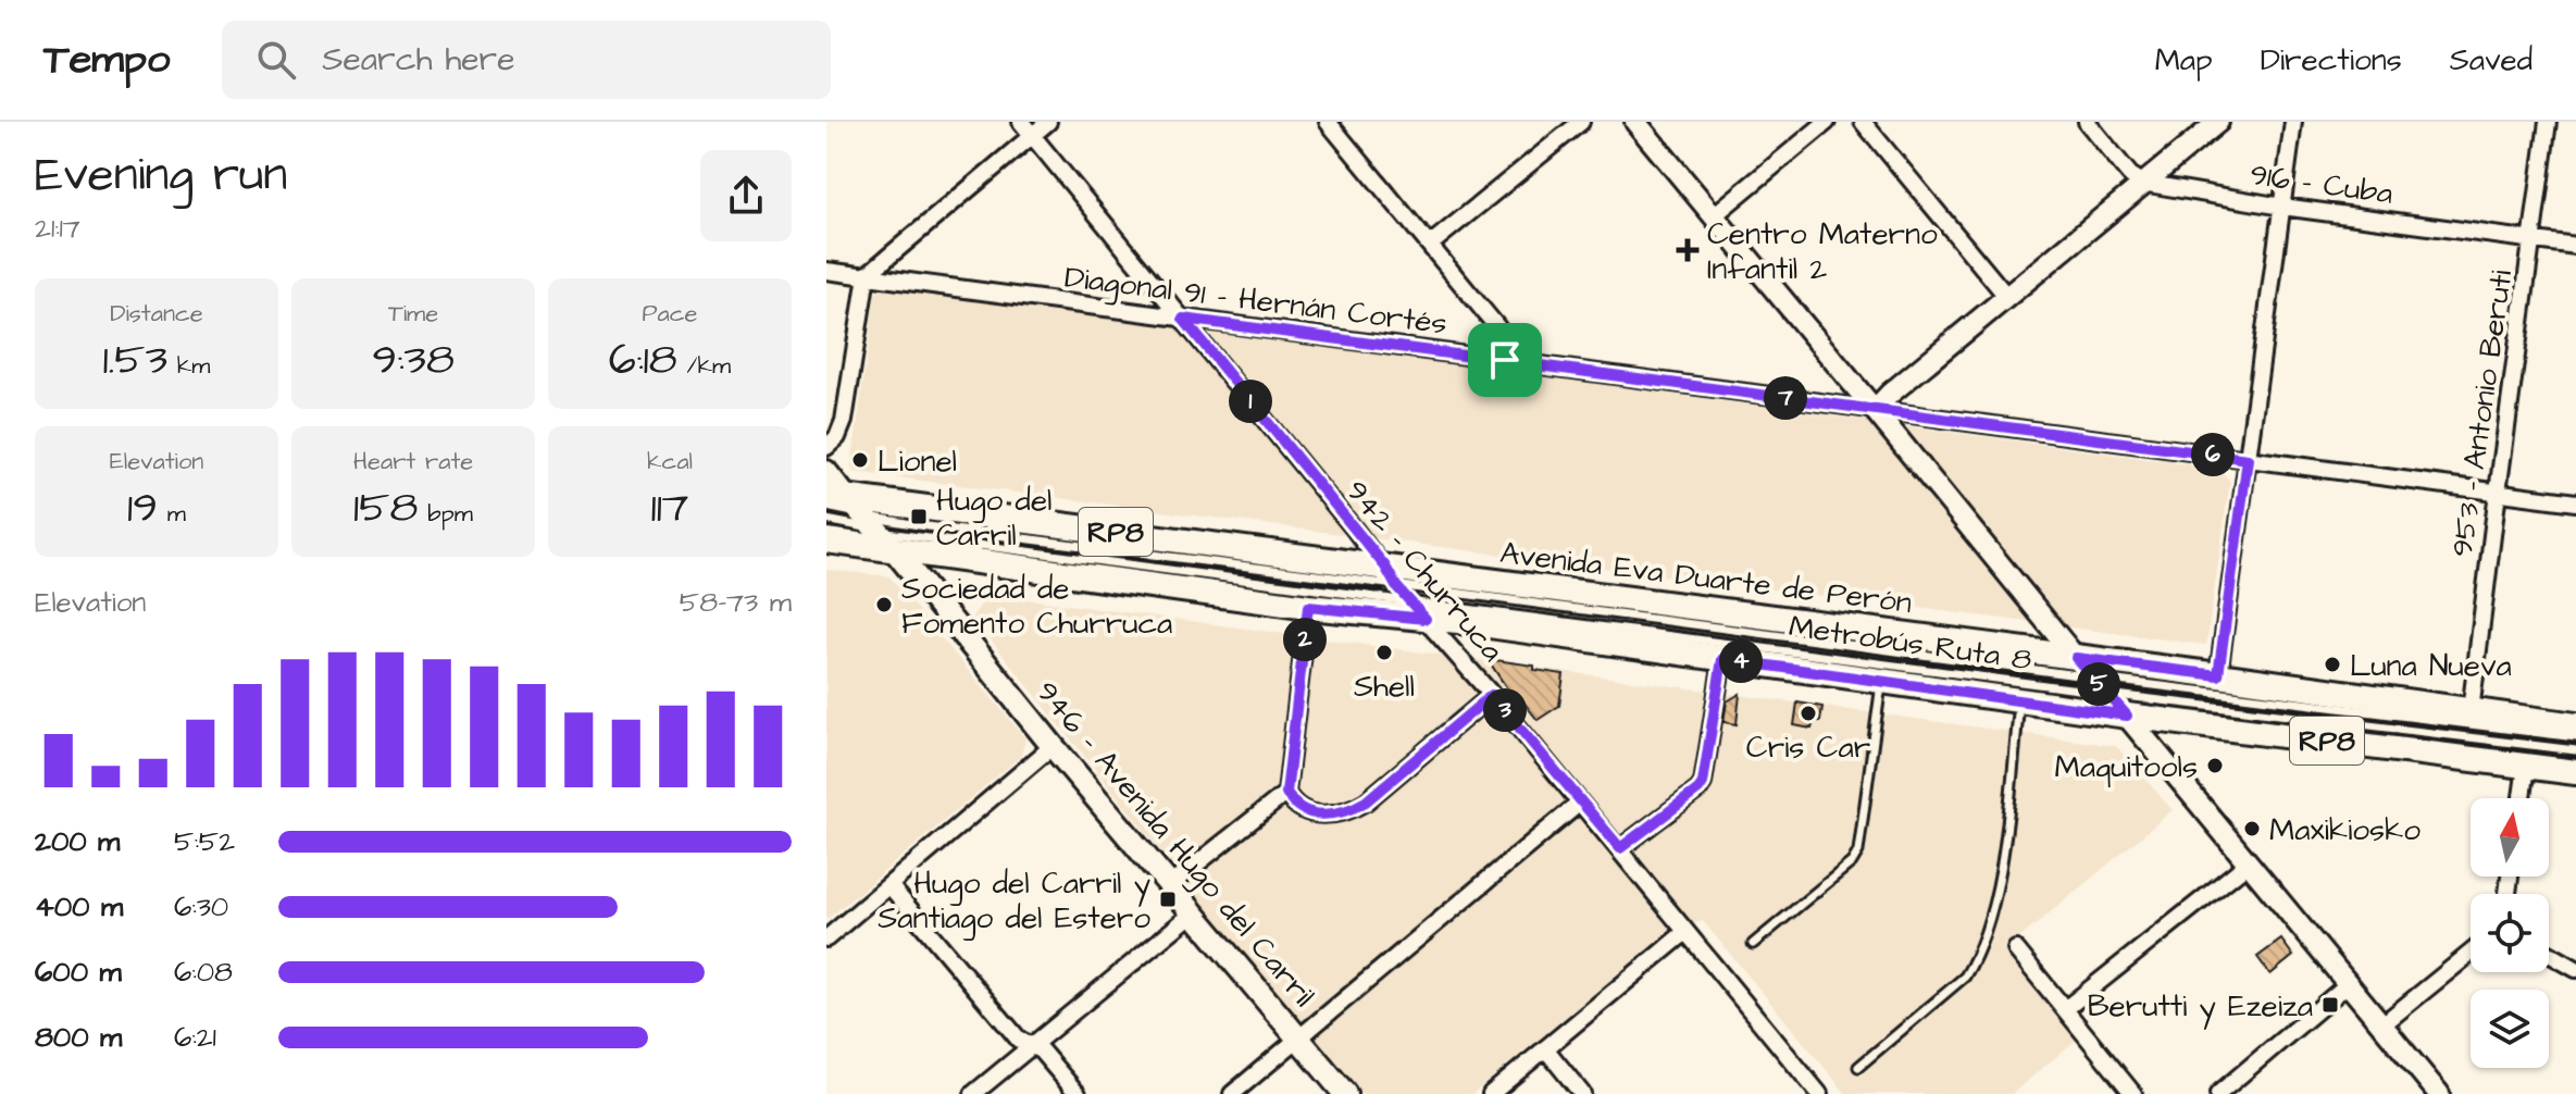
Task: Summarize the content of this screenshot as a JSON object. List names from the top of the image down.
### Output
{
  "streets": {
    "main road": ["RP8", "Avenida Eva Duarte de Perón", "946 - Avenida Hugo del Carril"],
    "street": [
      "916 - Cuba",
      "Diagonal 91 - Hernán Cortés",
      "953 - Antonio Beruti",
      "942 - Churruca"
    ],
    "lane": ["Metrobús Ruta 8"]
  },
  "crossings": [
    ["916 - Cuba", "953 - Antonio Beruti"],
    ["Diagonal 91 - Hernán Cortés", "953 - Antonio Beruti"],
    ["Diagonal 91 - Hernán Cortés", "942 - Churruca"],
    ["953 - Antonio Beruti", "Avenida Eva Duarte de Perón"],
    ["RP8", "942 - Churruca"],
    ["RP8", "946 - Avenida Hugo del Carril"],
    ["942 - Churruca", "Avenida Eva Duarte de Perón"],
    ["942 - Churruca", "Metrobús Ruta 8"],
    ["Avenida Eva Duarte de Perón", "Metrobús Ruta 8"],
    ["Avenida Eva Duarte de Perón", "946 - Avenida Hugo del Carril"],
    ["Metrobús Ruta 8", "946 - Avenida Hugo del Carril"]
  ],
  "places": {
    "health": ["Centro Materno Infantil 2"],
    "other": [
      "Lionel",
      "Sociedad de Fomento Churruca",
      "Shell",
      "Luna Nueva",
      "Cris Car",
      "Maquitools",
      "Maxikiosko"
    ],
    "transit": ["Hugo del Carril", "Hugo del Carril y Santiago del Estero", "Berutti y Ezeiza"]
  },
  "north": "top",
  "page": {
    "header": "Tempo",
    "search": "Search here",
    "nav": ["Map", "Directions", "Saved"],
    "heading": ["Evening run", "21:17"],
    "stats": [
      ["Distance", "1.53 km"],
      ["Time", "9:38"],
      ["Pace", "6:18 /km"],
      ["Elevation", "19 m"],
      ["Heart rate", "158 bpm"],
      ["kcal", "117"]
    ],
    "pins": [
      "7",
      "1",
      "6",
      "2",
      "4",
      "5",
      "3"
    ],
    "chart": ["Elevation", "58–73 m"],
    "list": [
      {
        "name": "200 m",
        "note": "5:52"
      },
      {
        "name": "400 m",
        "note": "6:30"
      },
      {
        "name": "600 m",
        "note": "6:08"
      },
      {
        "name": "800 m",
        "note": "6:21"
      }
    ]
  }
}
